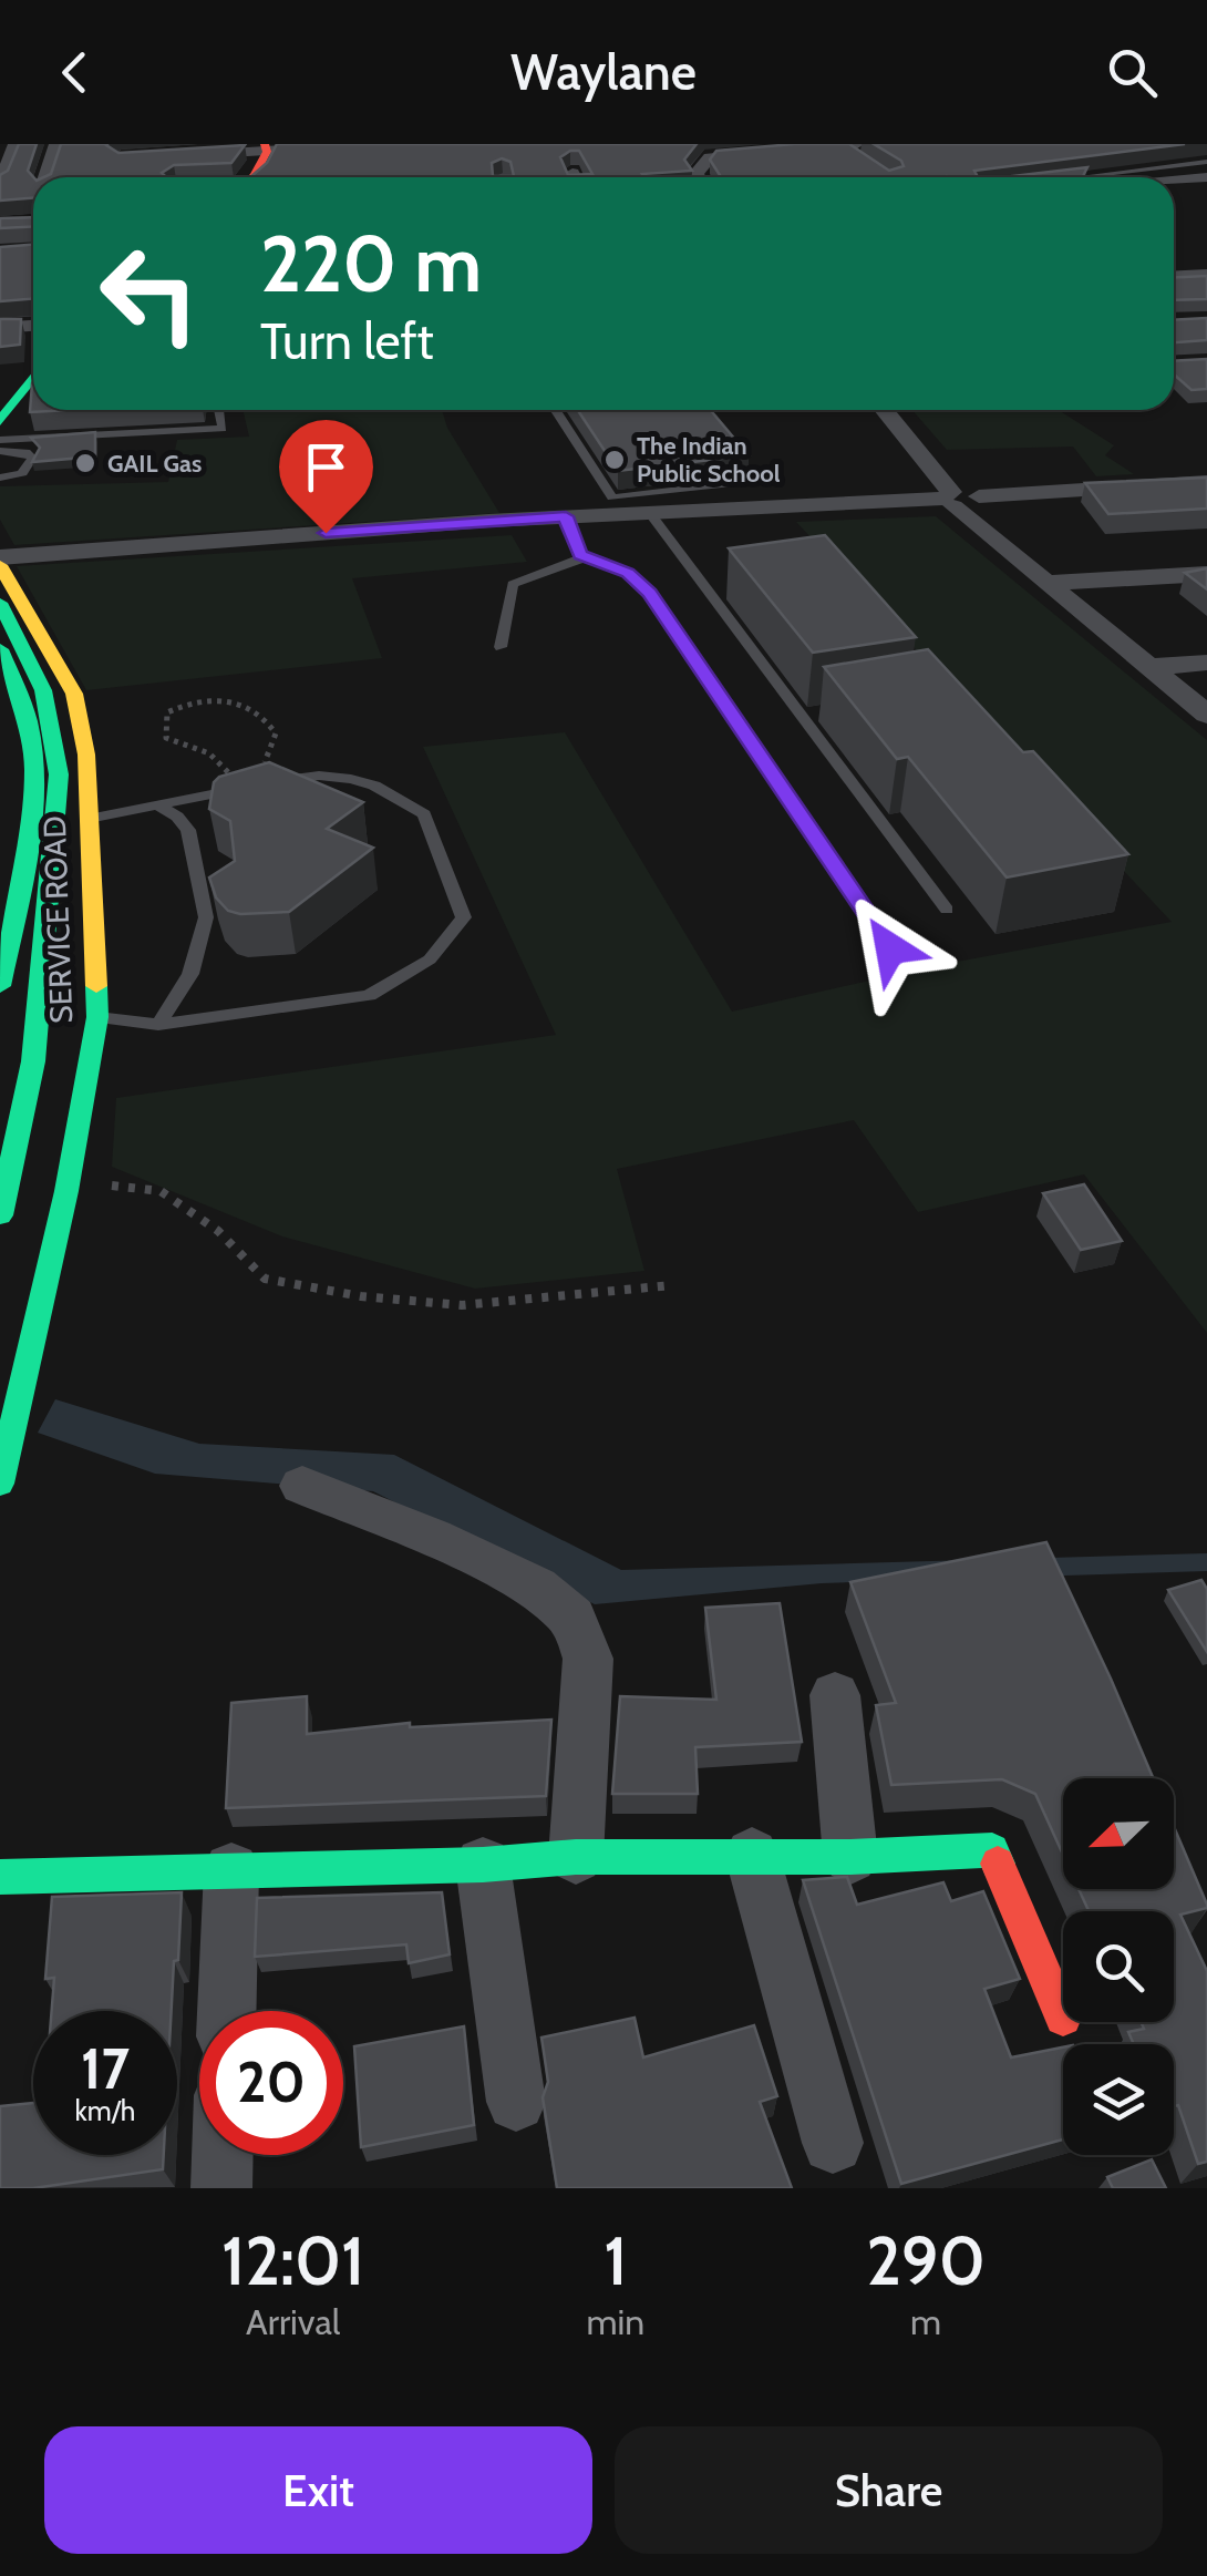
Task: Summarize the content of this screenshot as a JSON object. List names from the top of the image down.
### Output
{
  "streets": {
    "main road": ["SERVICE ROAD"]
  },
  "places": ["The Indian Public School", "GAIL Gas"],
  "north": "bottom left",
  "page": {
    "header": "Waylane",
    "turn": ["220 m", "Turn left"],
    "speed": "17 km/h",
    "limit": "20",
    "eta": [
      "12:01",
      "Arrival",
      "1",
      "min",
      "290",
      "m"
    ],
    "buttons": ["Exit", "Share"]
  }
}
